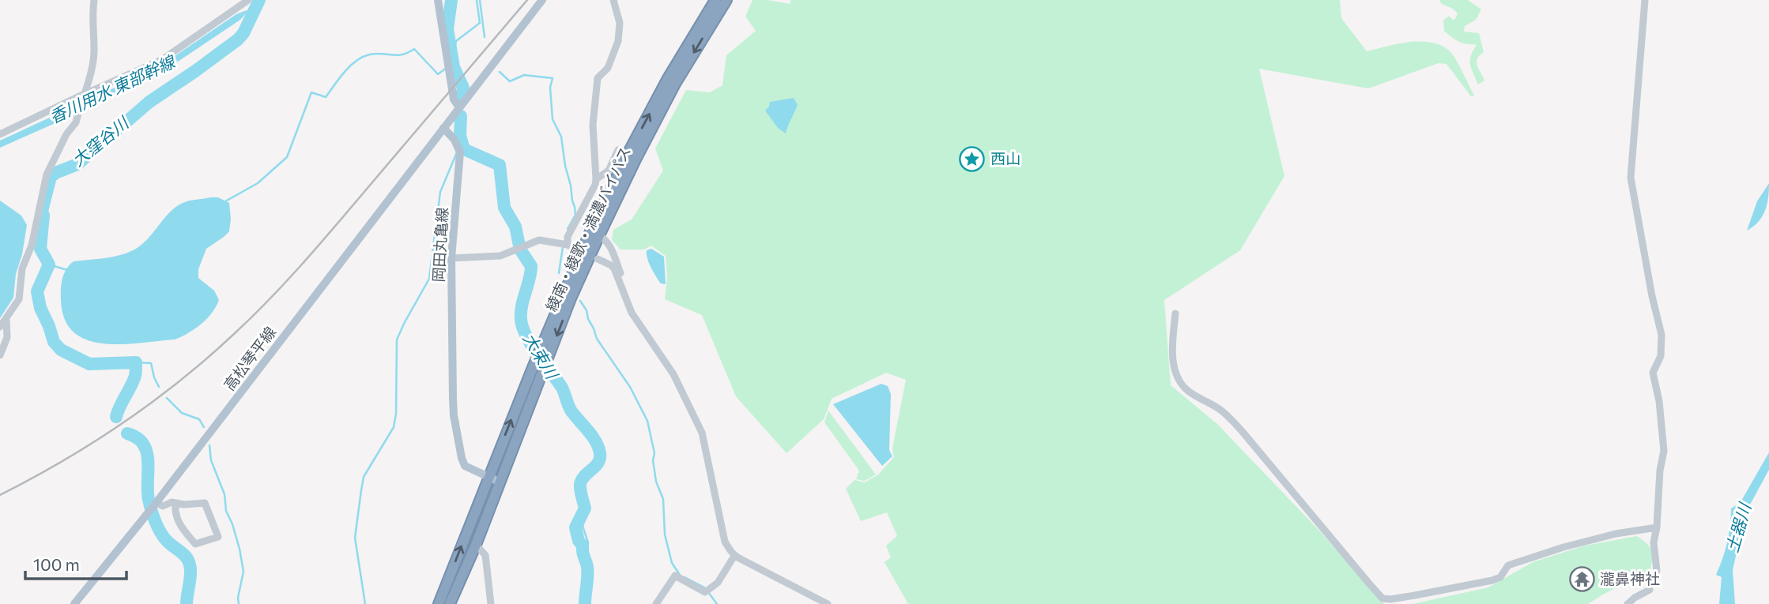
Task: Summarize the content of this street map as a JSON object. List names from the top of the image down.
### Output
{
  "streets": {
    "highway": ["綾南・綾歌・満濃バイパス"],
    "main road": ["岡田丸亀線", "高松琴平線"]
  },
  "crossings": [
    ["綾南・綾歌・満濃バイパス", "岡田丸亀線"],
    ["岡田丸亀線", "高松琴平線"]
  ],
  "water": [
    "香川用水 東部幹線",
    "大窪谷川",
    "大束川",
    "土器川"
  ],
  "places": {
    "place": ["西山"],
    "temple": ["瀧鼻神社"]
  },
  "scale_bar": "100 m"
}
